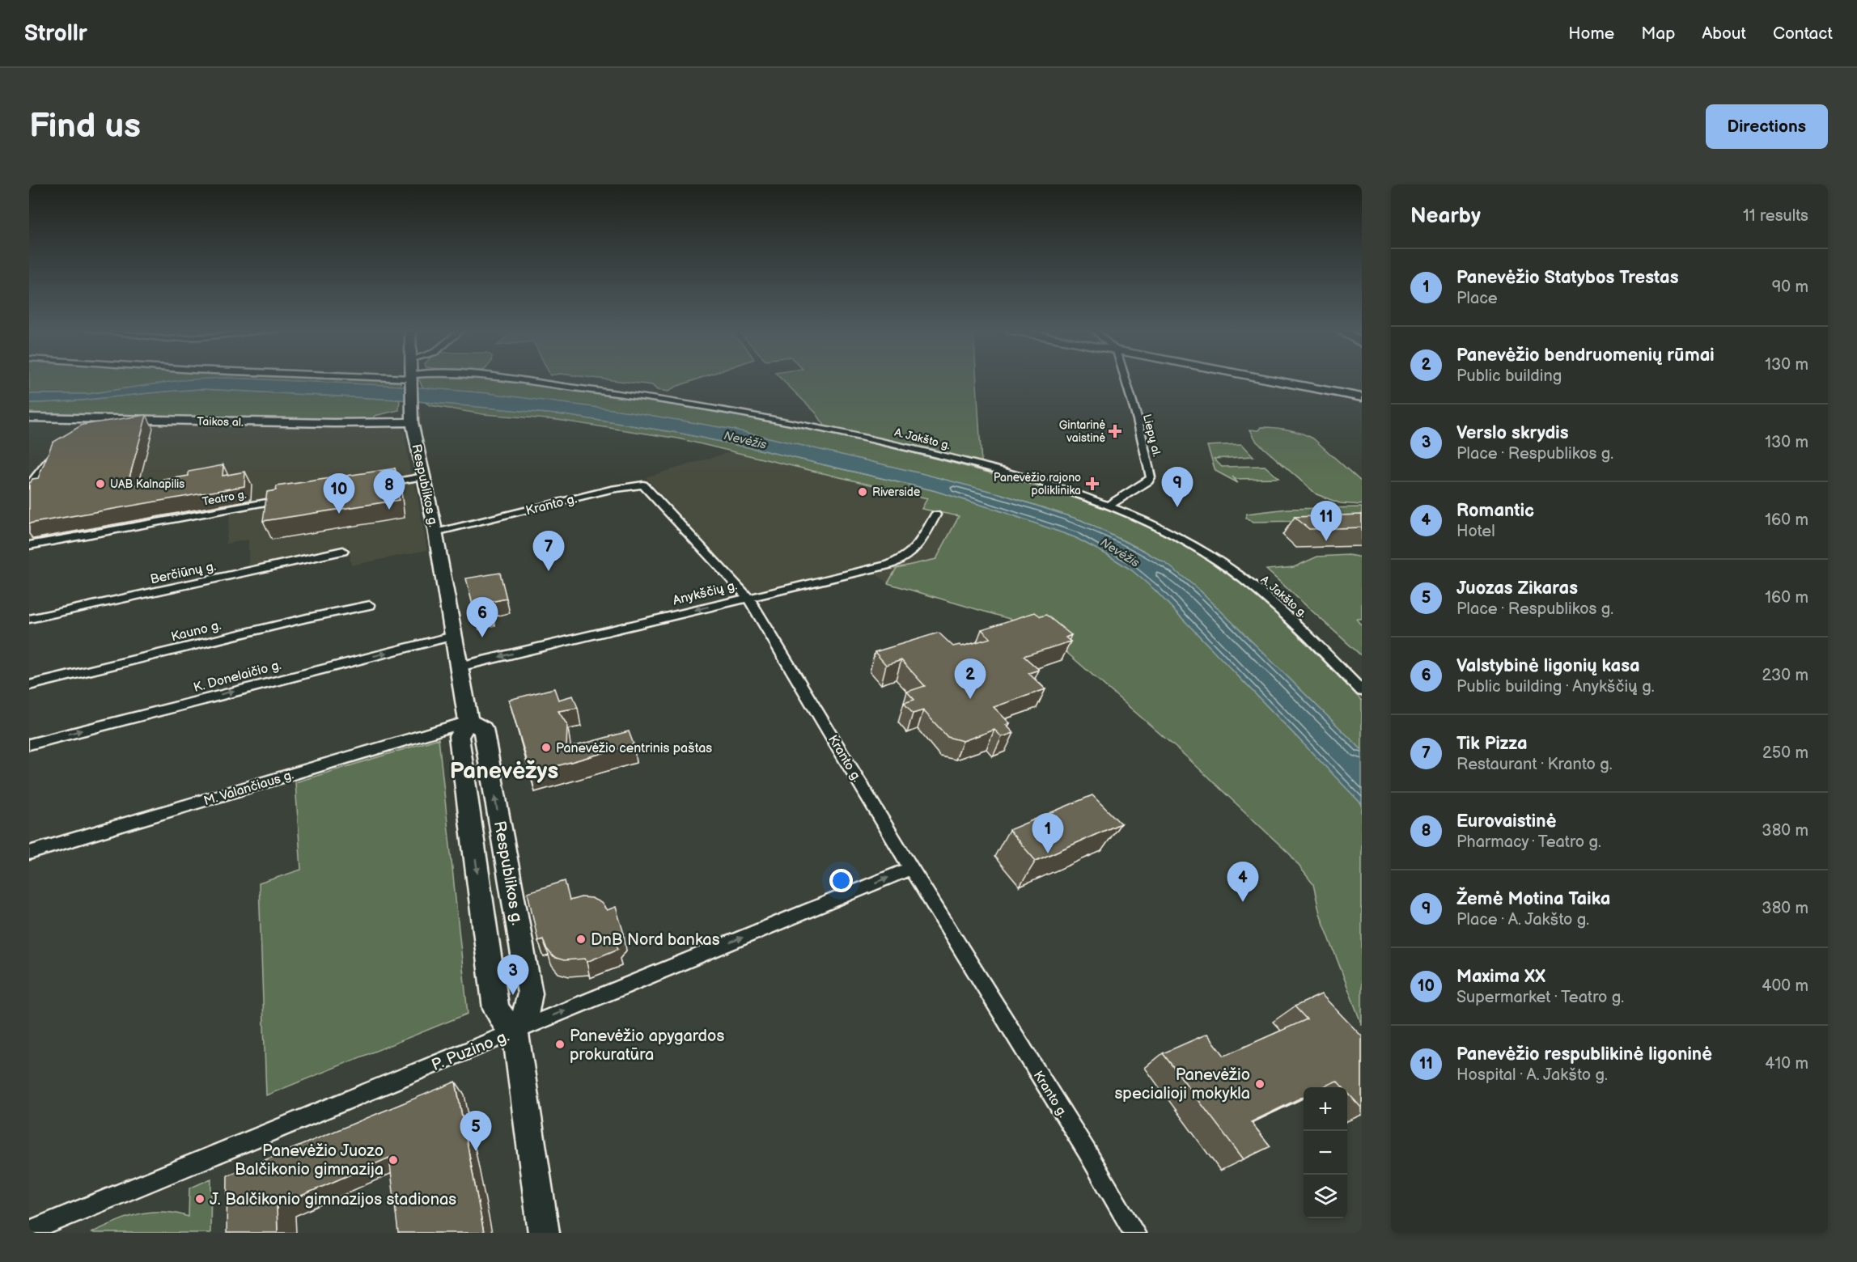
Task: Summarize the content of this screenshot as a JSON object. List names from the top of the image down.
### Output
{
  "streets": {
    "main road": ["Taikos al.", "Respublikos g."],
    "street": [
      "Liepų al.",
      "A. Jakšto g.",
      "Teatro g.",
      "Kranto g.",
      "Berčiūnų g.",
      "Anykščių g.",
      "Kauno g.",
      "K. Donelaičio g.",
      "M. Valančiaus g.",
      "P. Puzino g."
    ]
  },
  "crossings": [
    ["Taikos al.", "Respublikos g."],
    ["Liepų al.", "A. Jakšto g."],
    ["A. Jakšto g.", "Respublikos g."],
    ["Respublikos g.", "Kranto g."],
    ["Respublikos g.", "Anykščių g."],
    ["Respublikos g.", "K. Donelaičio g."],
    ["Respublikos g.", "M. Valančiaus g."],
    ["Respublikos g.", "P. Puzino g."],
    ["Kranto g.", "Anykščių g."],
    ["Kranto g.", "P. Puzino g."]
  ],
  "one_way": ["Anykščių g.", "K. Donelaičio g.", "P. Puzino g."],
  "districts": ["Panevėžys"],
  "water": ["Nevėžis"],
  "places": {
    "health": ["Gintarinė vaistinė", "Panevėžio rajono poliklinika"],
    "other": [
      "UAB Kalnapilis",
      "Riverside",
      "Panevėžio centrinis paštas",
      "DnB Nord bankas",
      "Panevėžio apygardos prokuratūra",
      "Panevėžio specialioji mokykla",
      "Panevėžio Juozo Balčikonio gimnazija",
      "J. Balčikonio gimnazijos stadionas"
    ]
  },
  "page": {
    "header": "Strollr",
    "nav": [
      "Home",
      "Map",
      "About",
      "Contact"
    ],
    "buttons": "Directions",
    "title": "Find us",
    "heading": ["Nearby", "11 results"],
    "list": [
      {
        "mark": "1",
        "name": "Panevėžio Statybos Trestas",
        "note": "Place",
        "value": "90 m"
      },
      {
        "mark": "2",
        "name": "Panevėžio bendruomenių rūmai",
        "note": "Public building",
        "value": "130 m"
      },
      {
        "mark": "3",
        "name": "Verslo skrydis",
        "note": "Place · Respublikos g.",
        "value": "130 m"
      },
      {
        "mark": "4",
        "name": "Romantic",
        "note": "Hotel",
        "value": "160 m"
      },
      {
        "mark": "5",
        "name": "Juozas Zikaras",
        "note": "Place · Respublikos g.",
        "value": "160 m"
      },
      {
        "mark": "6",
        "name": "Valstybinė ligonių kasa",
        "note": "Public building · Anykščių g.",
        "value": "230 m"
      },
      {
        "mark": "7",
        "name": "Tik Pizza",
        "note": "Restaurant · Kranto g.",
        "value": "250 m"
      },
      {
        "mark": "8",
        "name": "Eurovaistinė",
        "note": "Pharmacy · Teatro g.",
        "value": "380 m"
      },
      {
        "mark": "9",
        "name": "Žemė Motina Taika",
        "note": "Place · A. Jakšto g.",
        "value": "380 m"
      },
      {
        "mark": "10",
        "name": "Maxima XX",
        "note": "Supermarket · Teatro g.",
        "value": "400 m"
      },
      {
        "mark": "11",
        "name": "Panevėžio respublikinė ligoninė",
        "note": "Hospital · A. Jakšto g.",
        "value": "410 m"
      }
    ],
    "pins": [
      "9",
      "8",
      "10",
      "11",
      "7",
      "6",
      "2",
      "1",
      "4",
      "3",
      "5"
    ],
    "map_buttons": ["+", "−"]
  }
}
